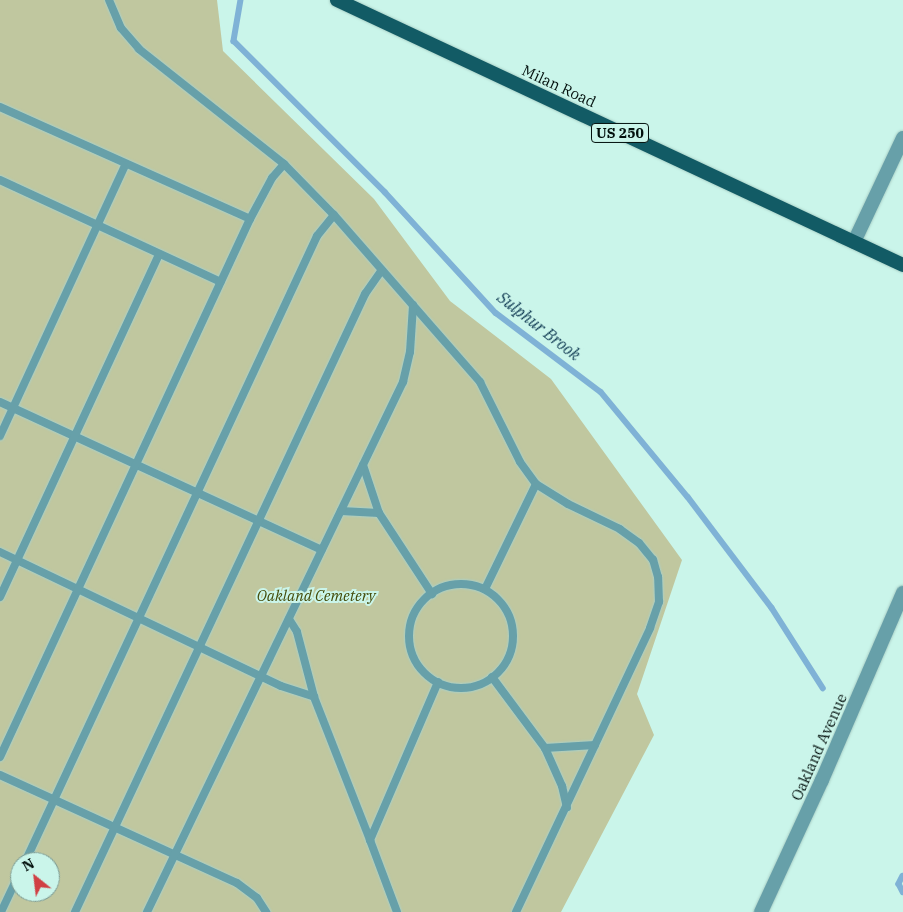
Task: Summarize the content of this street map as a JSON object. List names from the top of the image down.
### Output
{
  "streets": {
    "main road": ["Milan Road", "US 250"],
    "street": ["Oakland Avenue"]
  },
  "water": ["Sulphur Brook"],
  "parks": ["Oakland Cemetery"],
  "north": "top left"
}
